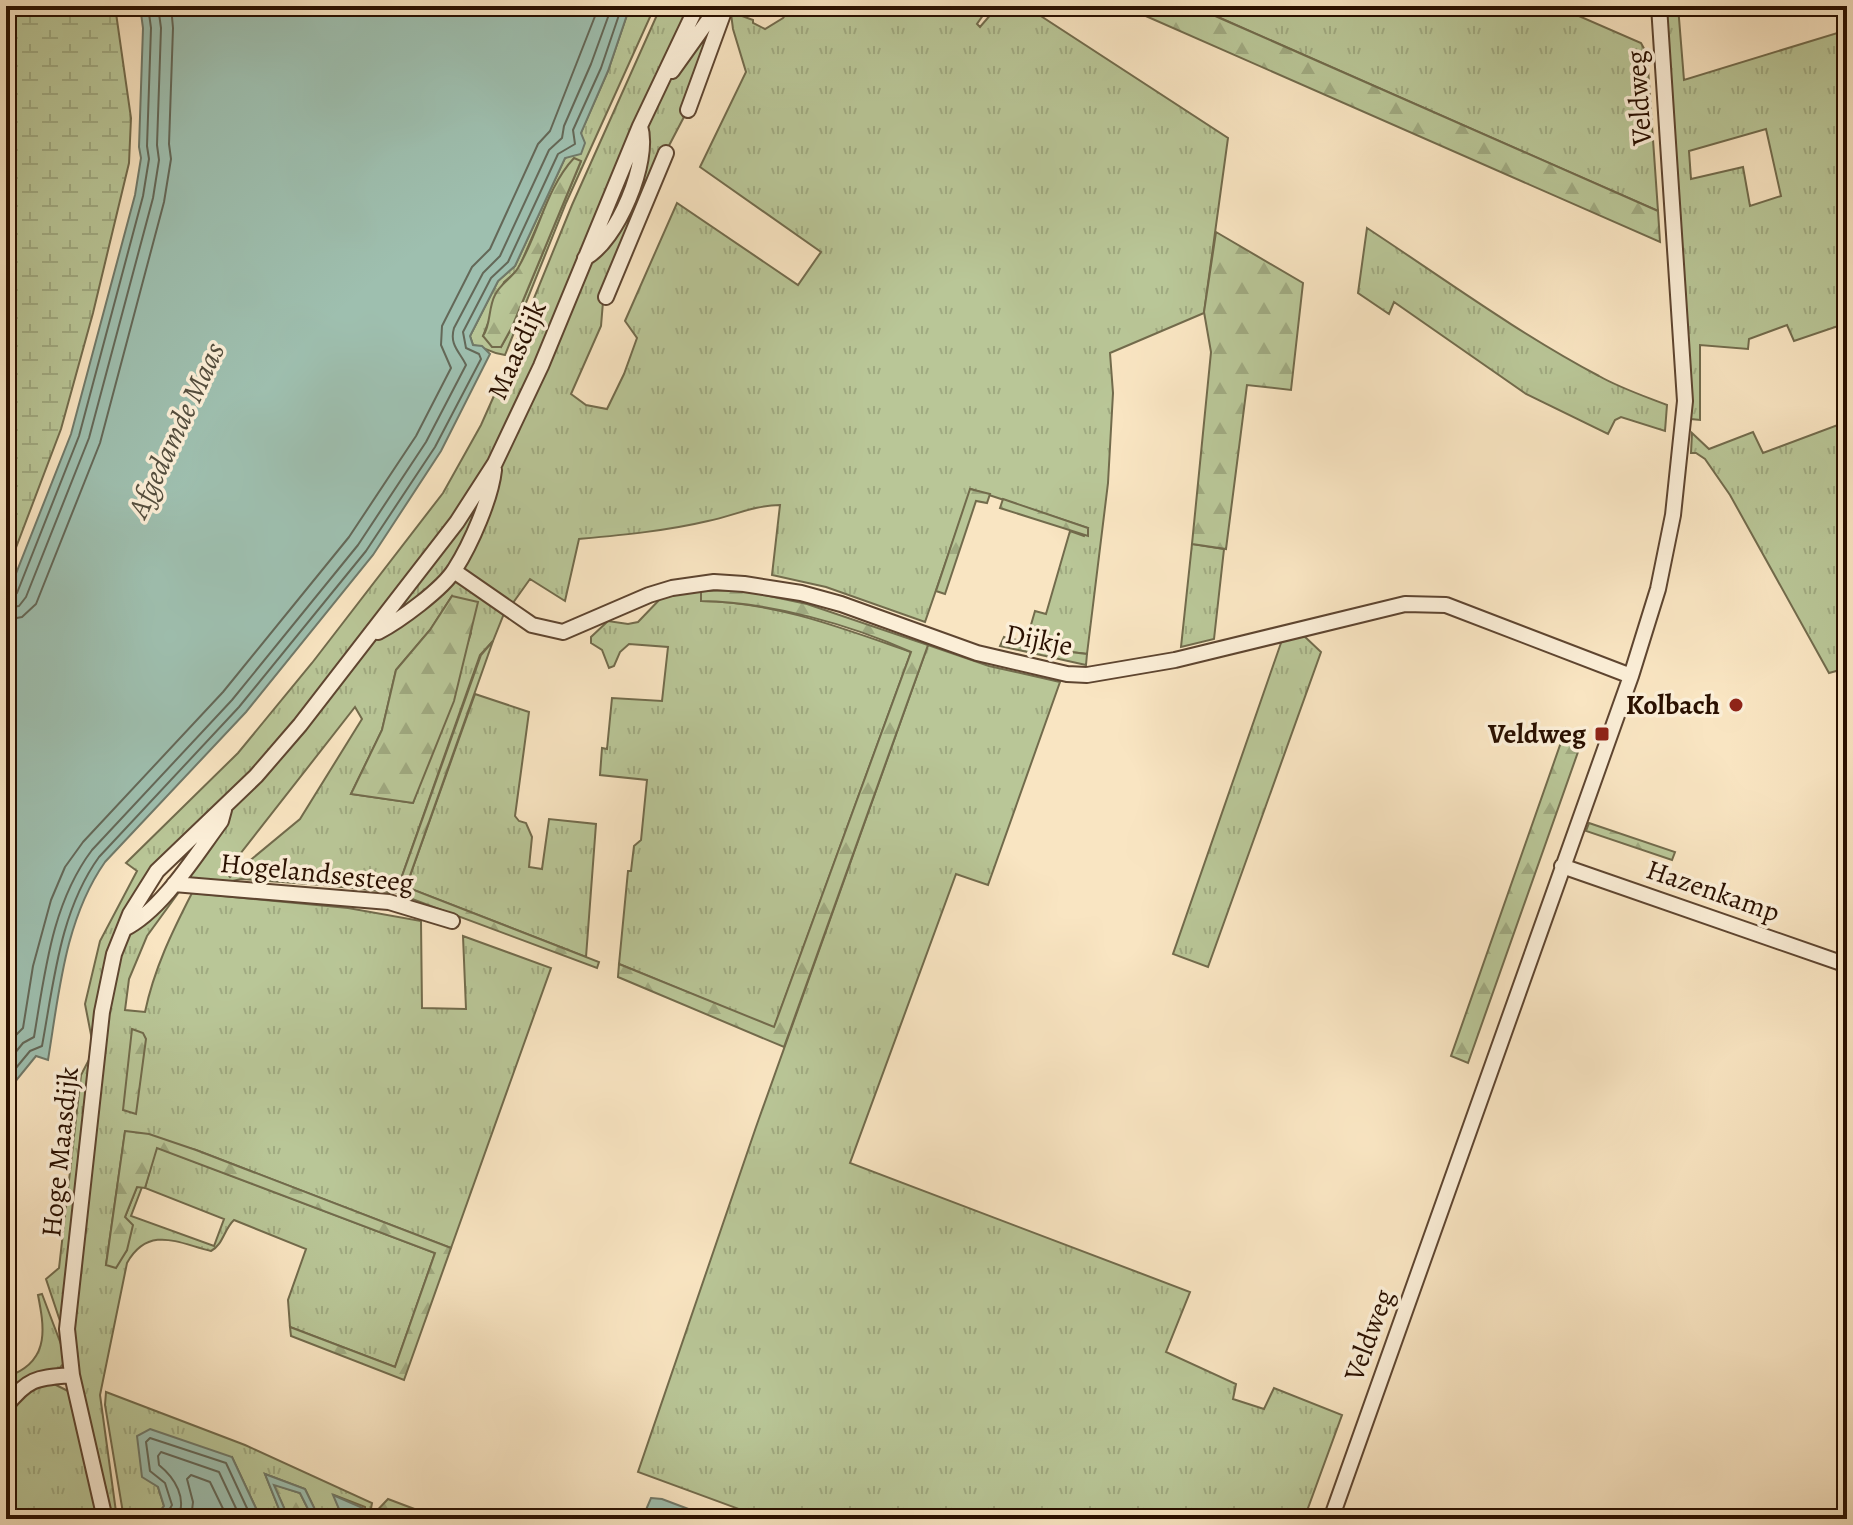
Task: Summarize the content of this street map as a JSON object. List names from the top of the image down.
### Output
{
  "streets": {
    "street": [
      "Veldweg",
      "Maasdijk",
      "Dijkje",
      "Hogelandsesteeg",
      "Hazenkamp",
      "Hoge Maasdijk"
    ]
  },
  "crossings": [
    ["Veldweg", "Dijkje"],
    ["Veldweg", "Hazenkamp"],
    ["Maasdijk", "Dijkje"],
    ["Maasdijk", "Hogelandsesteeg"],
    ["Maasdijk", "Hoge Maasdijk"]
  ],
  "water": ["Afgedamde Maas"],
  "places": {
    "other": ["Kolbach"],
    "transit": ["Veldweg"]
  }
}
